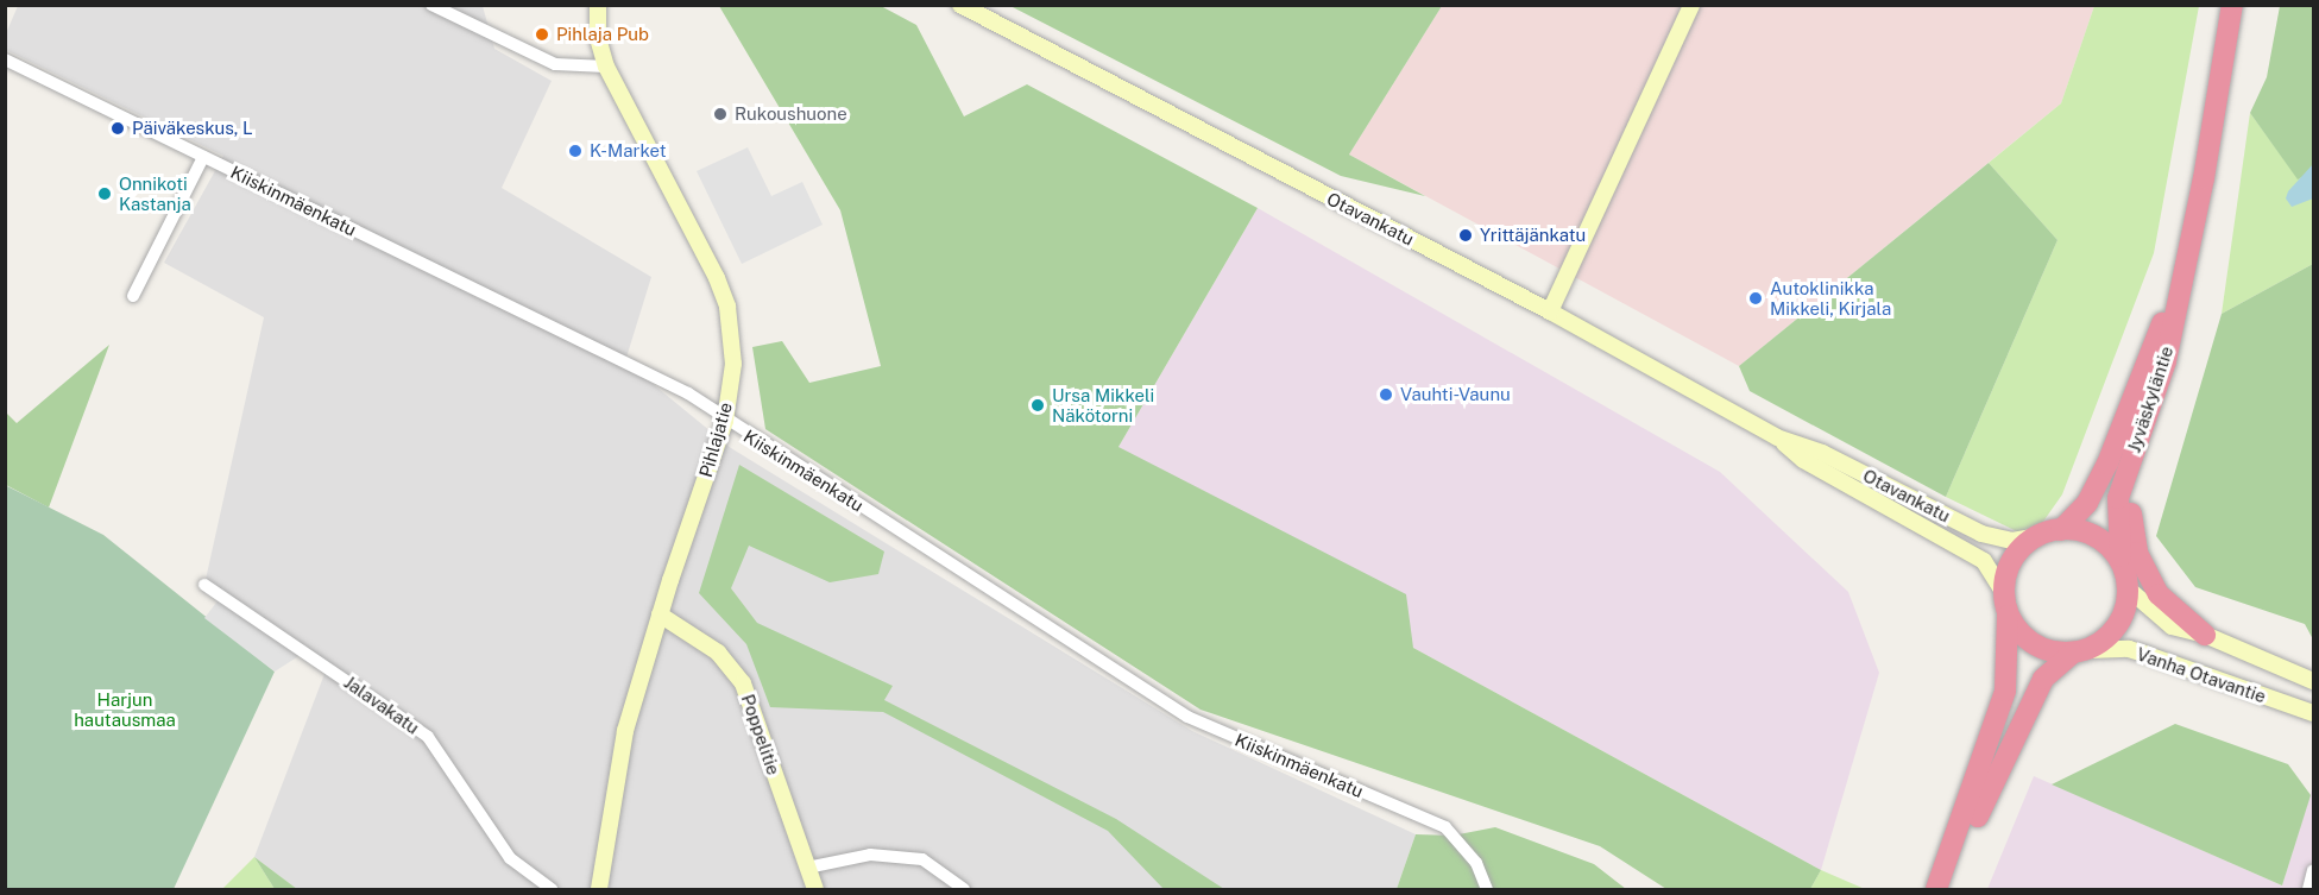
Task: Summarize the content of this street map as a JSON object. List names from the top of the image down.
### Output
{
  "streets": {
    "highway": ["Jyväskyläntie"],
    "main road": [
      "Otavankatu",
      "Pihlajatie",
      "Vanha Otavantie",
      "Poppelitie"
    ],
    "street": ["Kiiskinmäenkatu", "Jalavakatu"]
  },
  "crossings": [
    ["Kiiskinmäenkatu", "Pihlajatie"],
    ["Otavankatu", "Jyväskyläntie"],
    ["Otavankatu", "Vanha Otavantie"],
    ["Jyväskyläntie", "Vanha Otavantie"],
    ["Pihlajatie", "Poppelitie"]
  ],
  "parks": ["Harjun hautausmaa"],
  "places": [
    "Pihlaja Pub",
    "Rukoushuone",
    "Päiväkeskus, L",
    "K-Market",
    "Onnikoti Kastanja",
    "Yrittäjänkatu",
    "Autoklinikka Mikkeli, Kirjala",
    "Vauhti-Vaunu",
    "Ursa Mikkeli Näkötorni"
  ]
}
